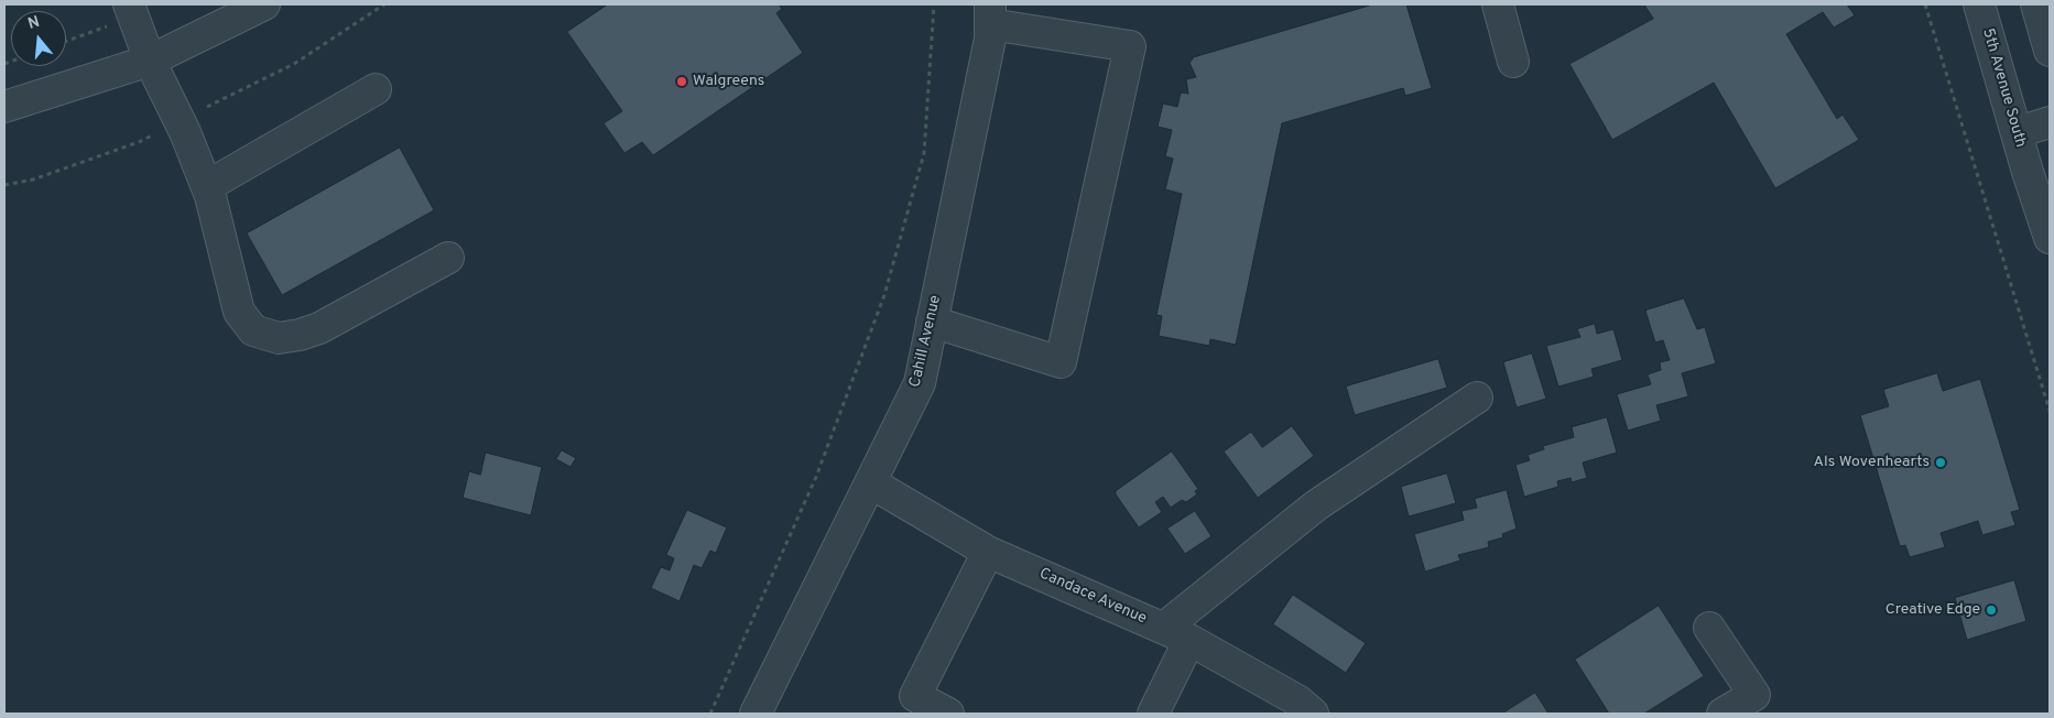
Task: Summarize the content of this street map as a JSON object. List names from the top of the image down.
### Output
{
  "streets": {
    "street": ["5th Avenue South", "Cahill Avenue", "Candace Avenue"]
  },
  "crossings": [
    ["Cahill Avenue", "Candace Avenue"]
  ],
  "places": ["Walgreens", "Als Wovenhearts", "Creative Edge"],
  "north": "top"
}
